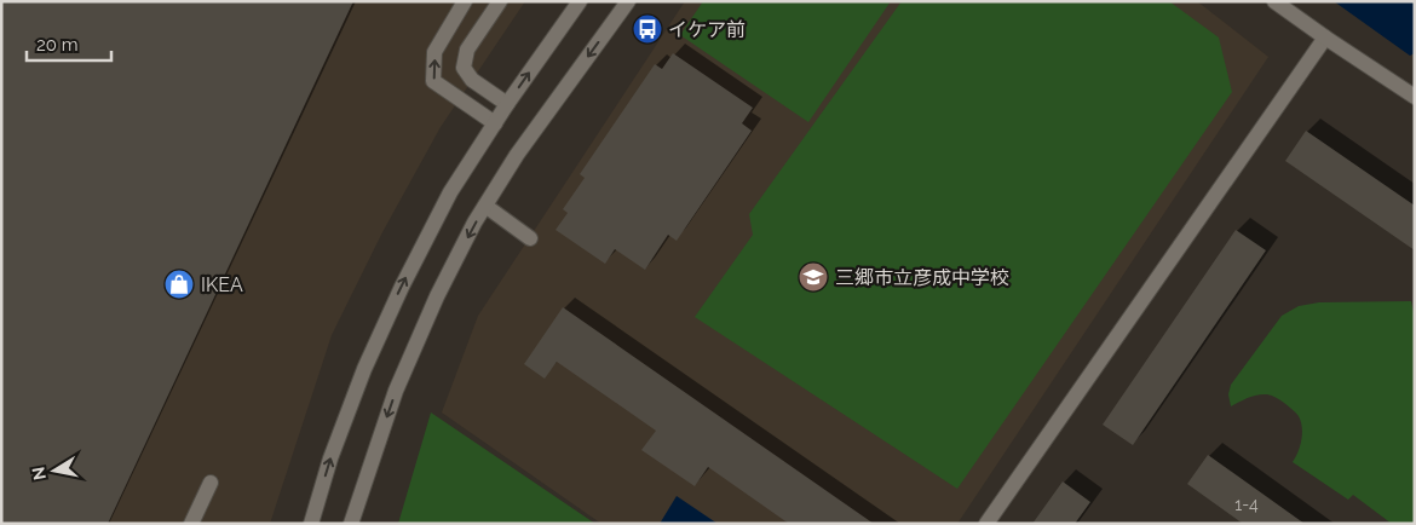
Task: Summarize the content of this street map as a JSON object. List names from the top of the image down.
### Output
{
  "places": {
    "bus stop": ["イケア前"],
    "school or university": ["三郷市立彦成中学校"],
    "shop": ["IKEA"]
  },
  "house_numbers": ["1-4"],
  "scale_bar": "20 m",
  "north": "left"
}
